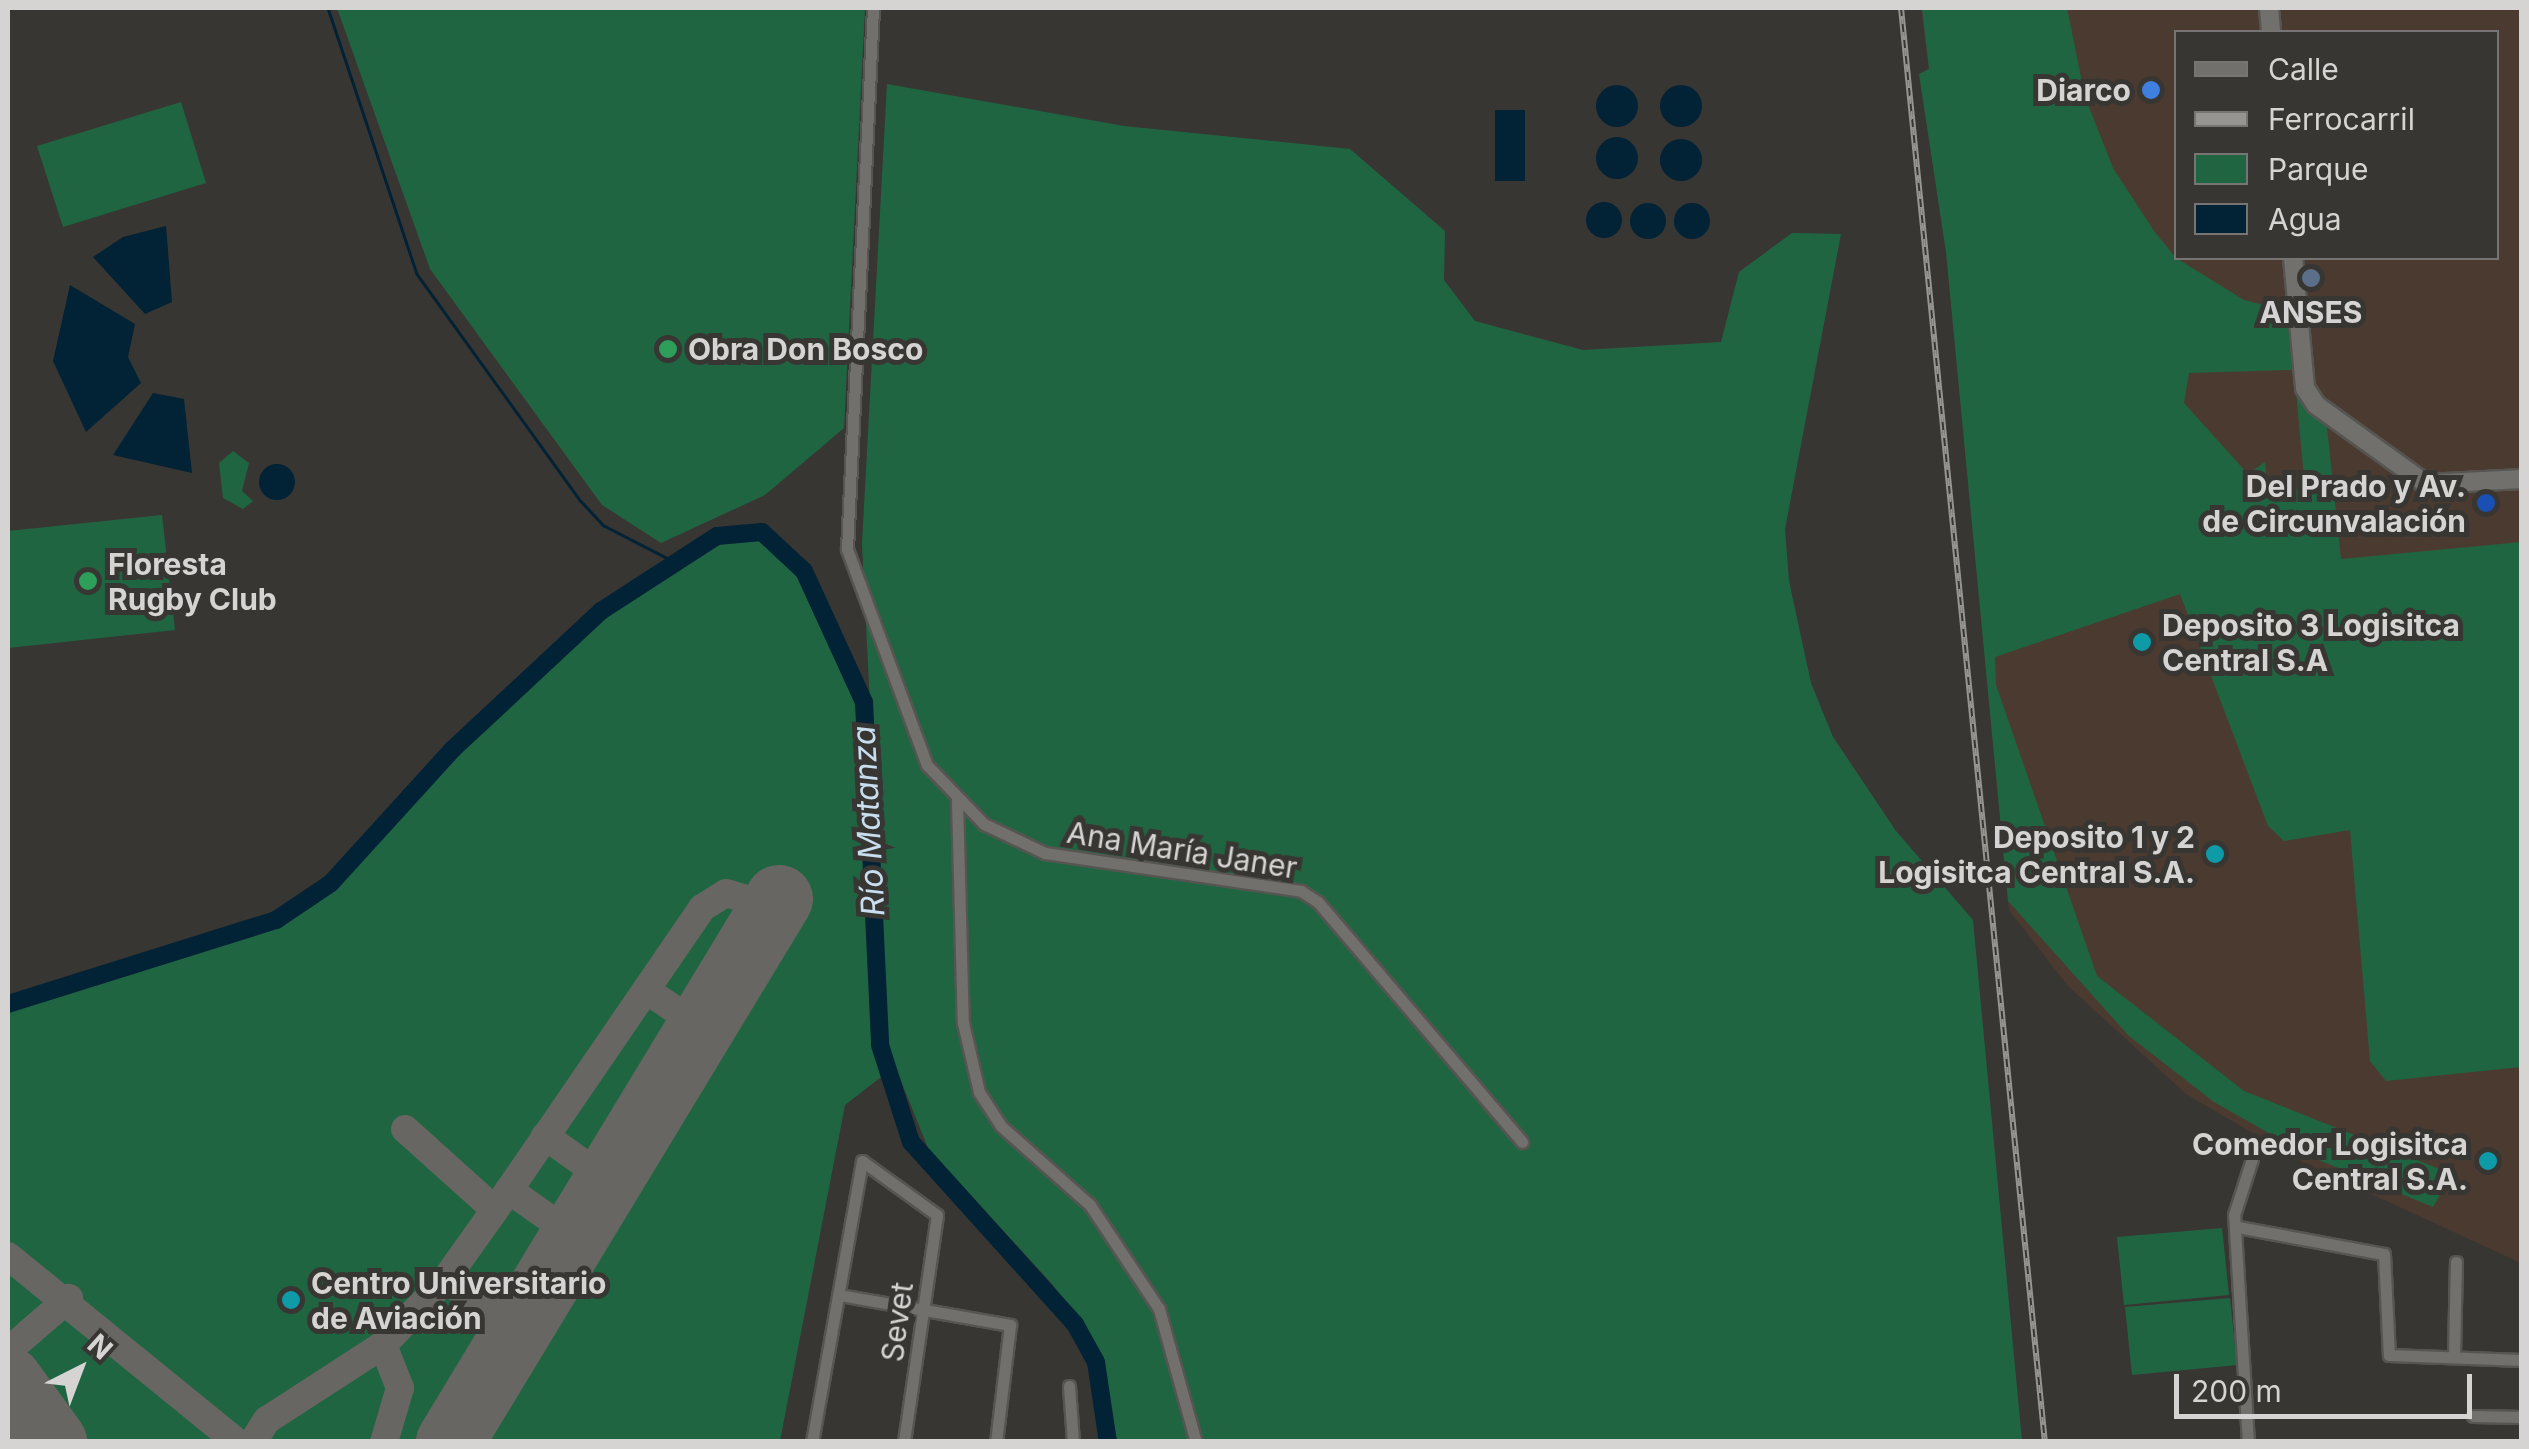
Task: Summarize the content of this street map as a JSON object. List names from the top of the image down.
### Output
{
  "streets": {
    "street": ["Ana María Janer", "Sevet"]
  },
  "water": ["Río Matanza"],
  "places": [
    "Diarco",
    "ANSES",
    "Obra Don Bosco",
    "Del Prado y Av. de Circunvalación",
    "Floresta Rugby Club",
    "Deposito 3 Logisitca Central S.A",
    "Deposito 1 y 2 Logisitca Central S.A.",
    "Comedor Logisitca Central S.A.",
    "Centro Universitario de Aviación"
  ],
  "legend": [
    "Calle",
    "Ferrocarril",
    "Parque",
    "Agua"
  ],
  "scale_bar": "200 m",
  "north": "top right"
}
